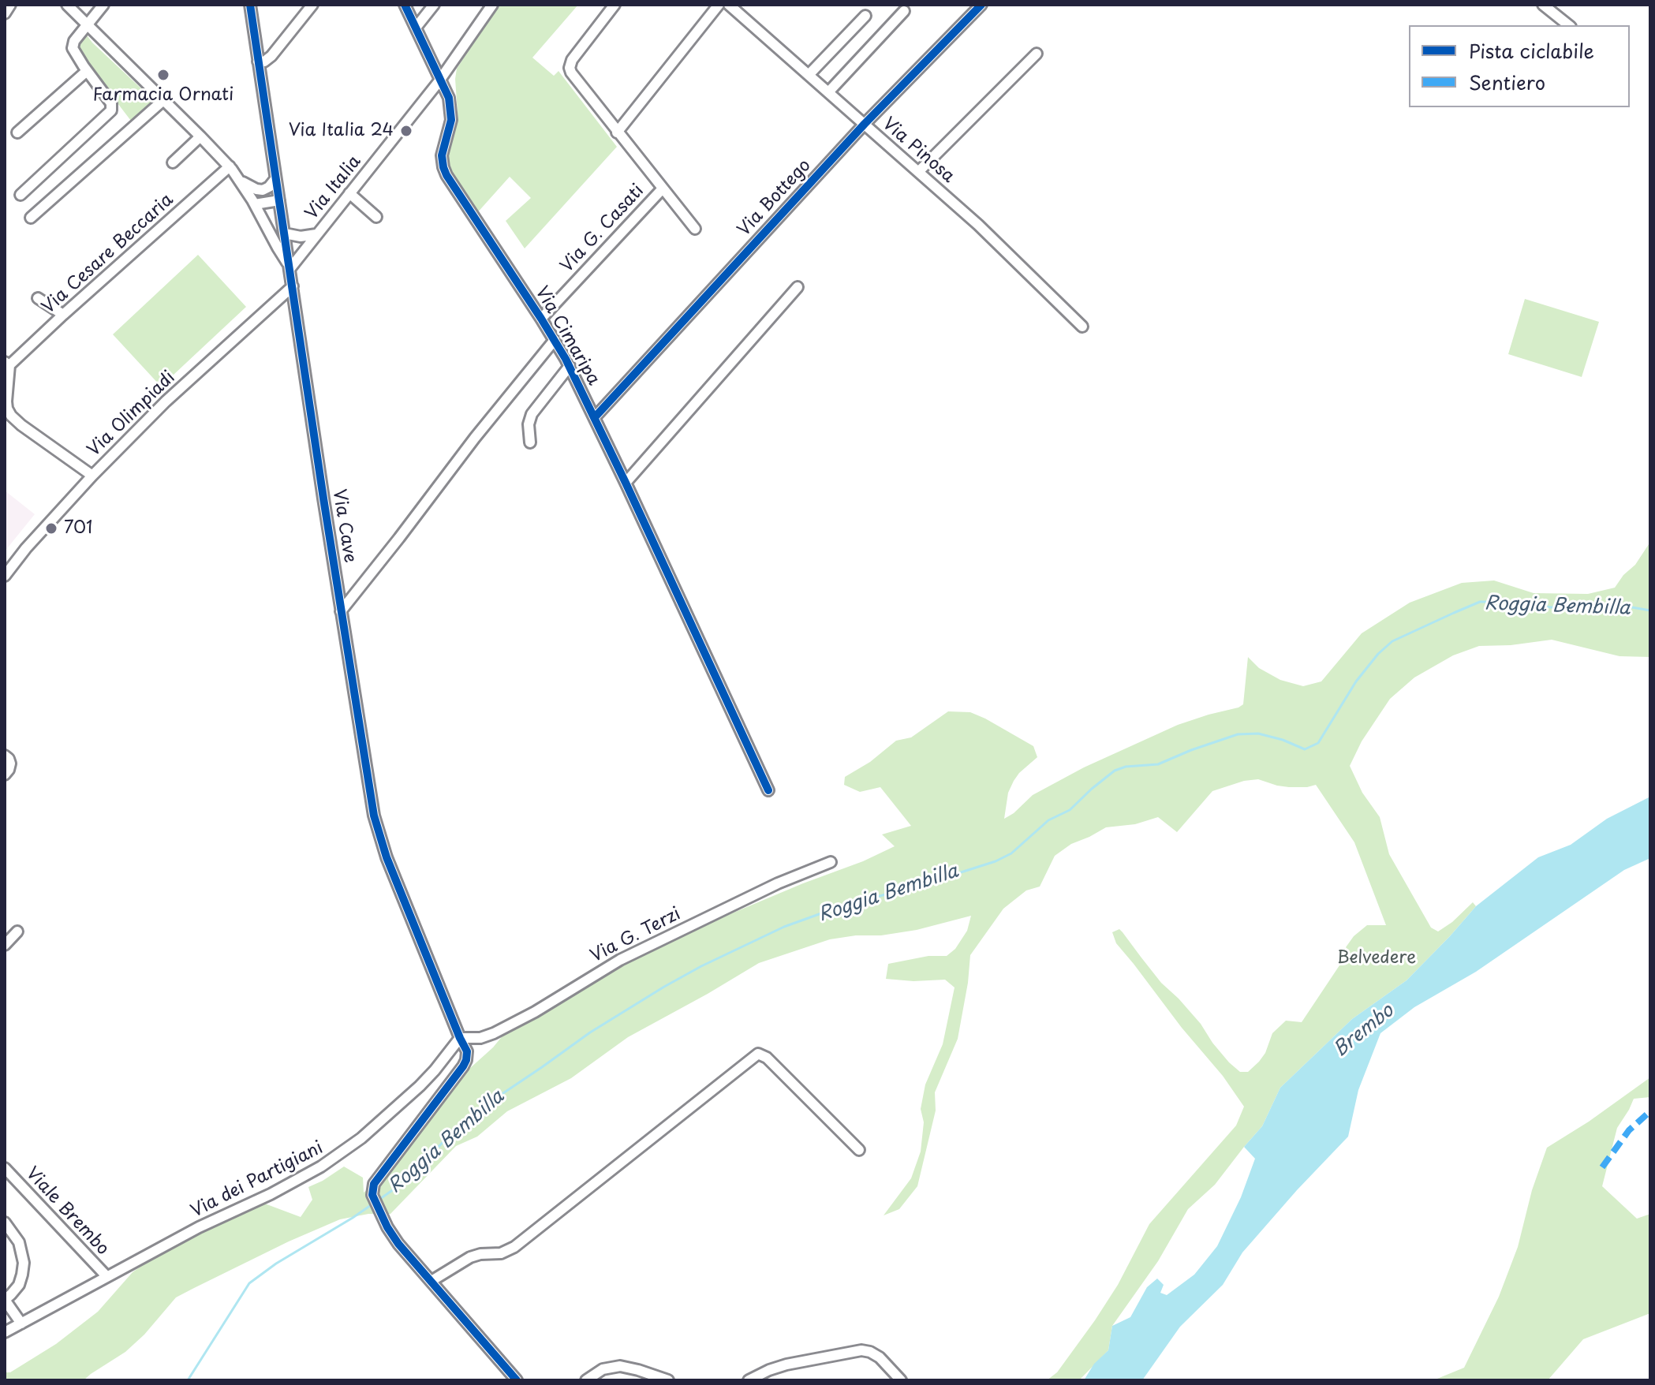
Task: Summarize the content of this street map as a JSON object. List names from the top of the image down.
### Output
{
  "streets": {
    "street": [
      "Via Pinosa",
      "Via Italia",
      "Via Bottego",
      "Via G. Casati",
      "Via Cesare Beccaria",
      "Via Cimaripa",
      "Via Olimpiadi",
      "Via Cave",
      "Via G. Terzi",
      "Via dei Partigiani",
      "Viale Brembo"
    ]
  },
  "crossings": [
    ["Via Pinosa", "Via Bottego"],
    ["Via Italia", "Via Cimaripa"],
    ["Via Italia", "Via Cave"],
    ["Via Bottego", "Via Cimaripa"],
    ["Via G. Casati", "Via Cimaripa"],
    ["Via Olimpiadi", "Via Cave"],
    ["Via Cave", "Via G. Terzi"],
    ["Via Cave", "Via dei Partigiani"],
    ["Via G. Terzi", "Via dei Partigiani"],
    ["Via dei Partigiani", "Viale Brembo"]
  ],
  "water": ["Roggia Bembilla", "Brembo"],
  "parks": ["Belvedere"],
  "places": ["Farmacia Ornati", "Via Italia 24", "701"],
  "legend": ["Pista ciclabile", "Sentiero"]
}
